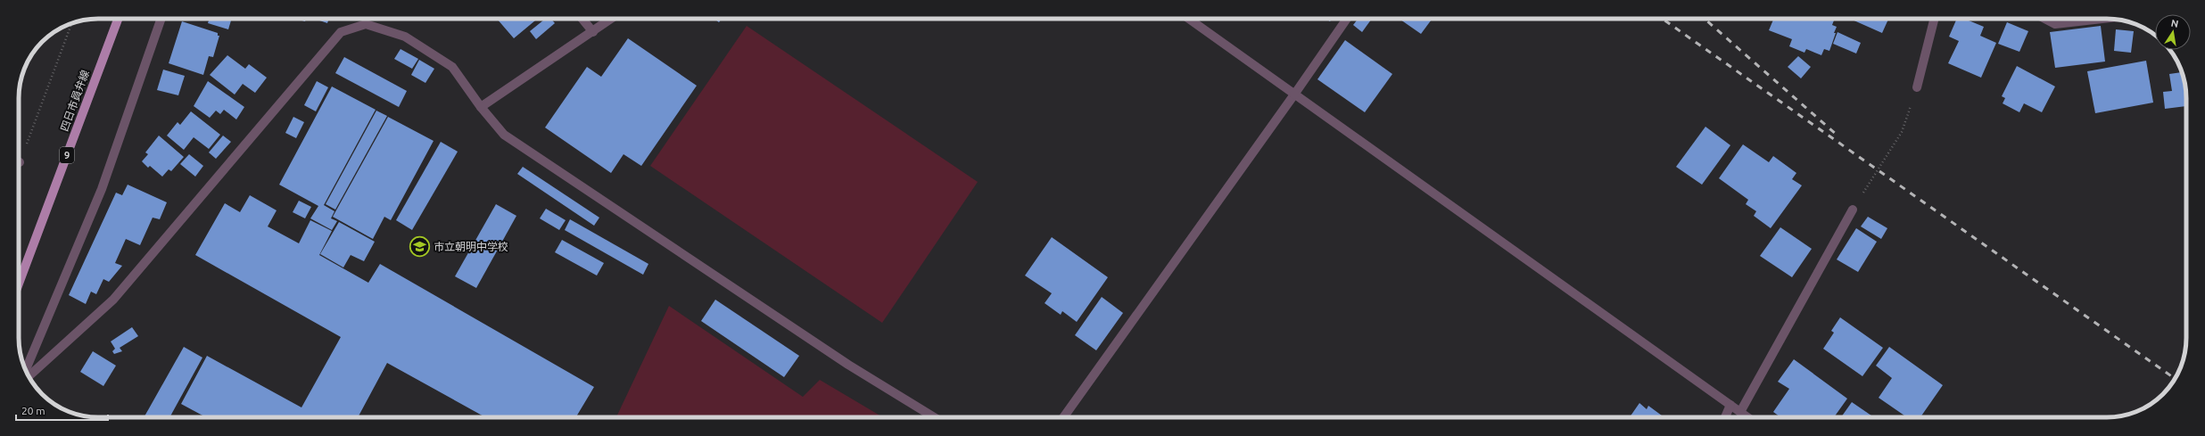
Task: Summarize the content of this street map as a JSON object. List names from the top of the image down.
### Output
{
  "streets": {
    "main road": ["四日市員弁線", "9"]
  },
  "places": {
    "school or university": ["市立朝明中学校"]
  },
  "scale_bar": "20 m",
  "north": "top"
}
